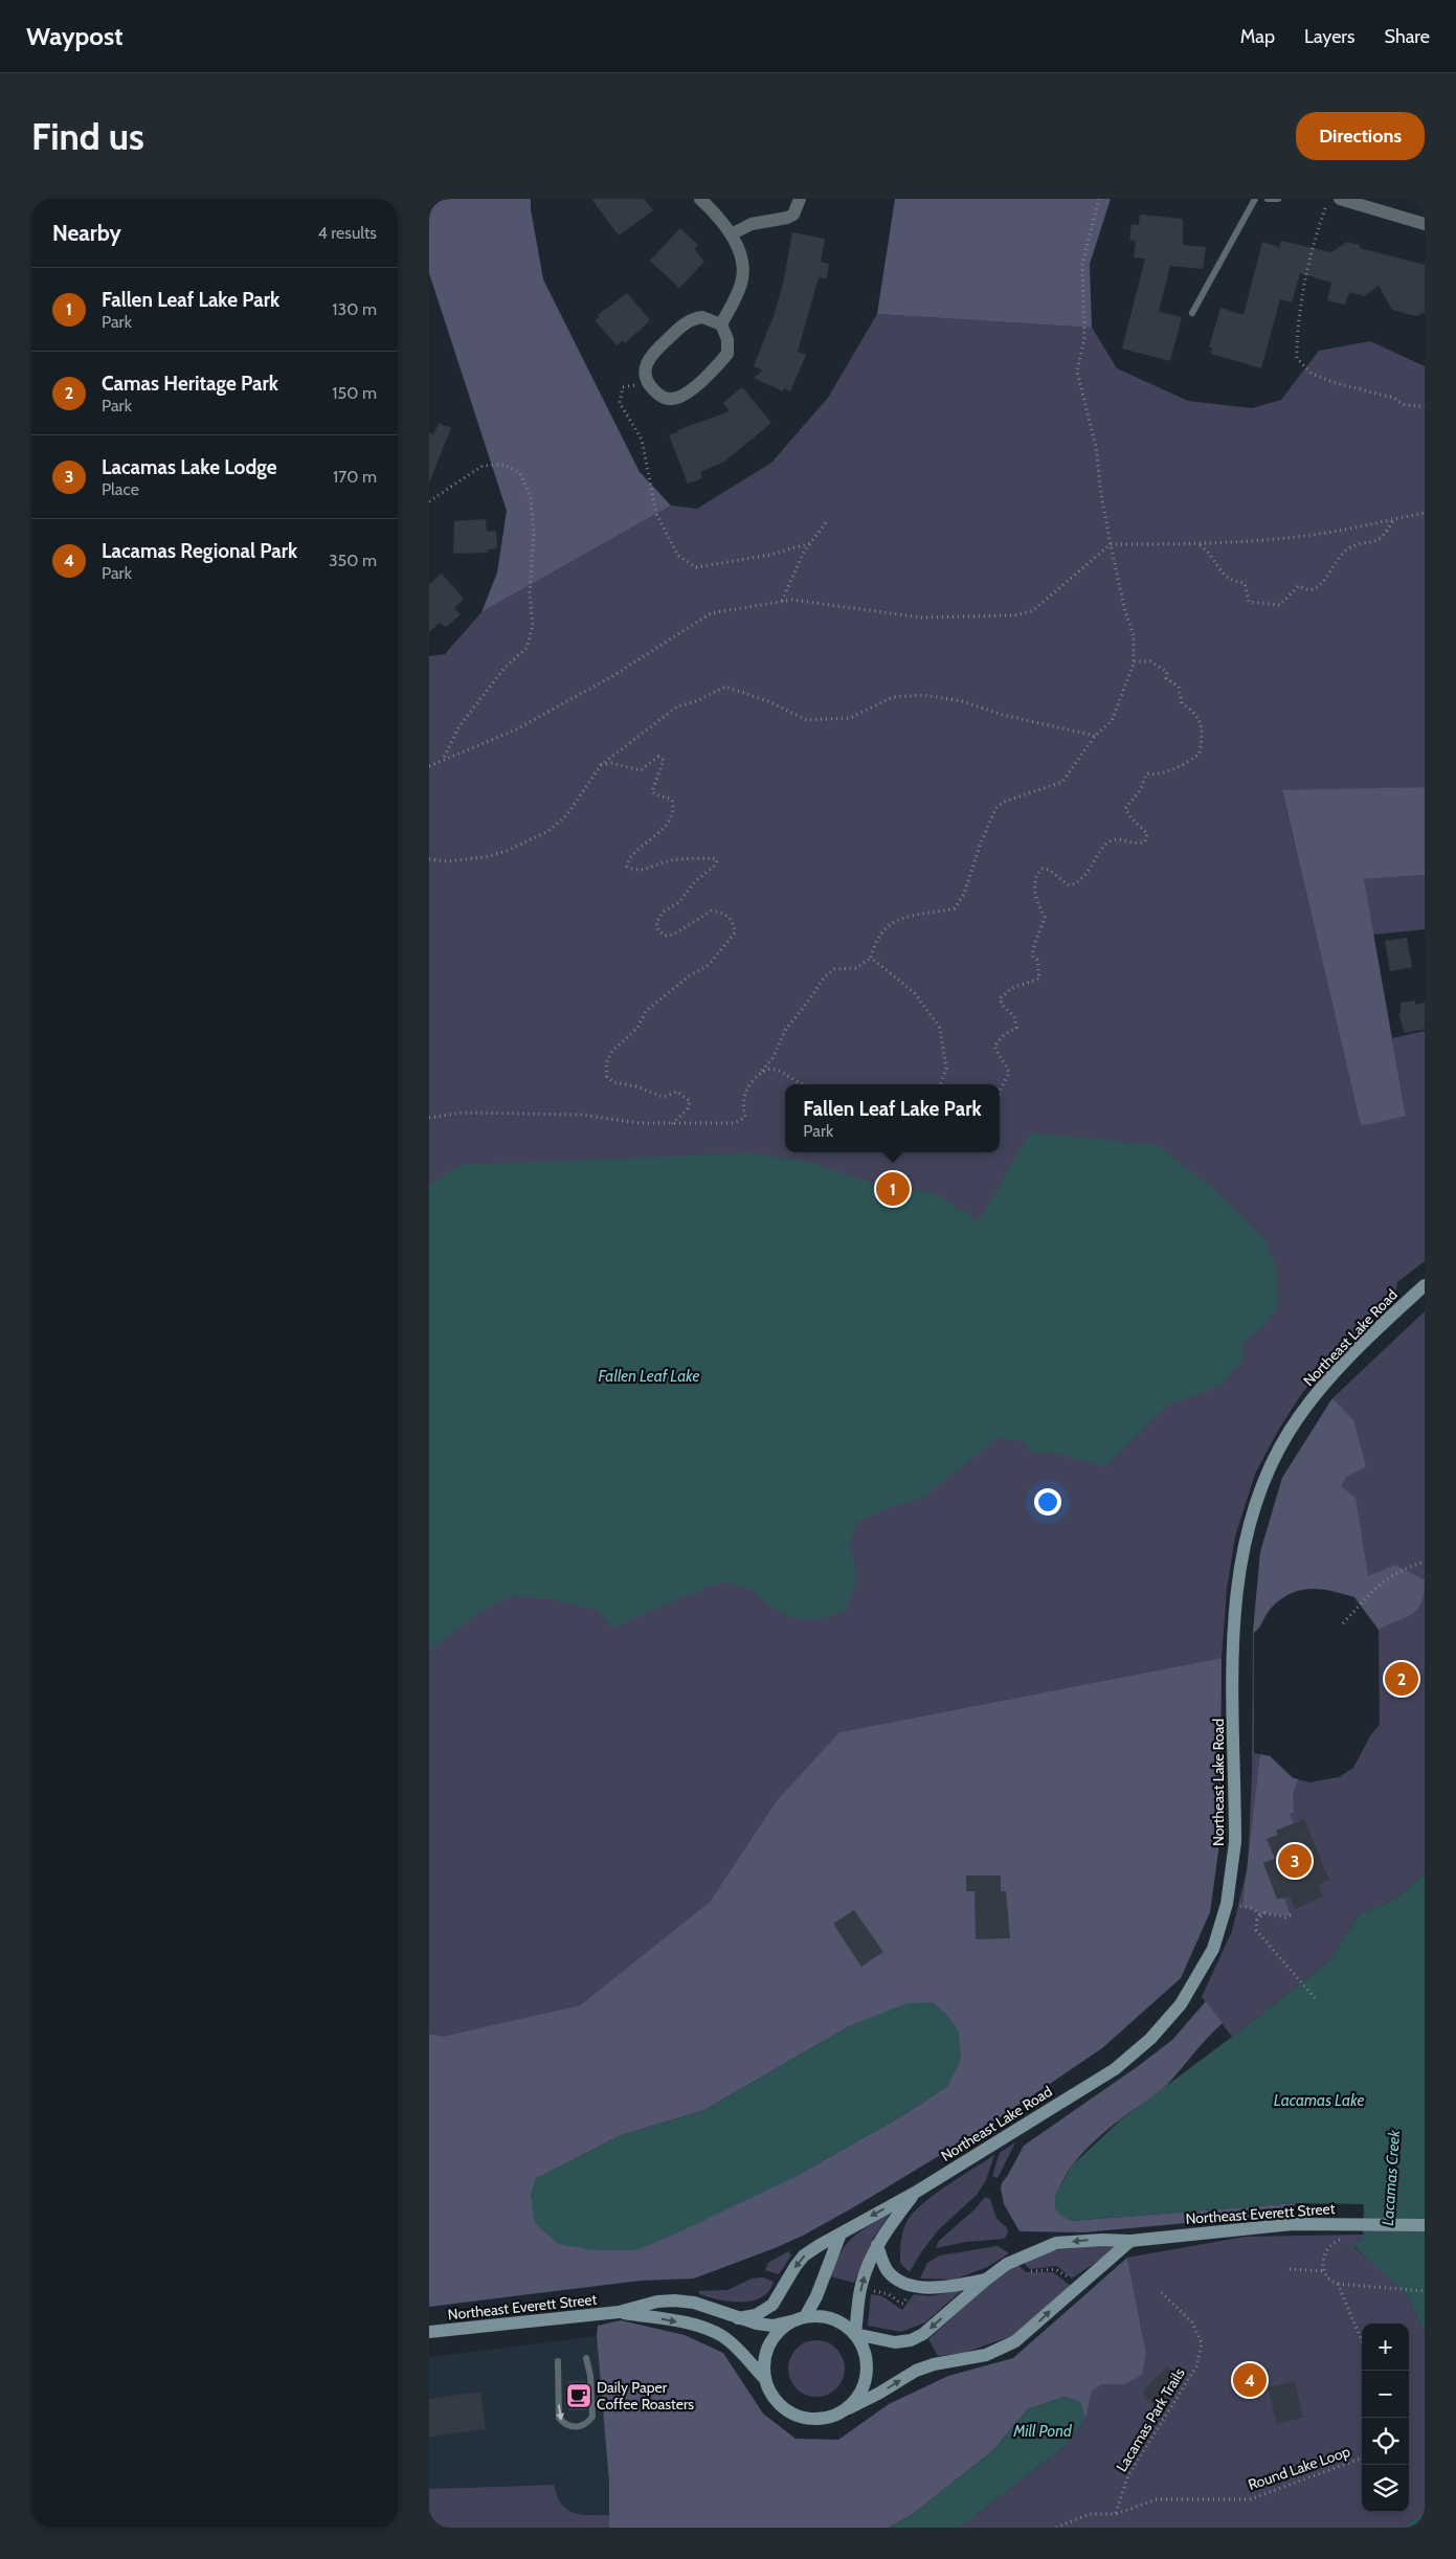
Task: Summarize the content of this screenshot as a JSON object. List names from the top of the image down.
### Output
{
  "streets": {
    "main road": ["Northeast Lake Road", "Northeast Everett Street"],
    "path": ["Lacamas Park Trails", "Round Lake Loop"]
  },
  "crossings": [
    ["Northeast Lake Road", "Northeast Everett Street"],
    ["Lacamas Park Trails", "Round Lake Loop"]
  ],
  "water": [
    "Fallen Leaf Lake",
    "Lacamas Lake",
    "Lacamas Creek",
    "Mill Pond"
  ],
  "places": {
    "cafe": ["Daily Paper Coffee Roasters"]
  },
  "page": {
    "header": "Waypost",
    "nav": ["Map", "Layers", "Share"],
    "buttons": "Directions",
    "title": "Find us",
    "heading": ["Nearby", "4 results"],
    "list": [
      {
        "mark": "1",
        "name": "Fallen Leaf Lake Park",
        "note": "Park",
        "value": "130 m"
      },
      {
        "mark": "2",
        "name": "Camas Heritage Park",
        "note": "Park",
        "value": "150 m"
      },
      {
        "mark": "3",
        "name": "Lacamas Lake Lodge",
        "note": "Place",
        "value": "170 m"
      },
      {
        "mark": "4",
        "name": "Lacamas Regional Park",
        "note": "Park",
        "value": "350 m"
      }
    ],
    "popup": ["Fallen Leaf Lake Park", "Park"],
    "pins": [
      "1",
      "2",
      "3",
      "4"
    ],
    "map_buttons": ["+", "−"]
  }
}
